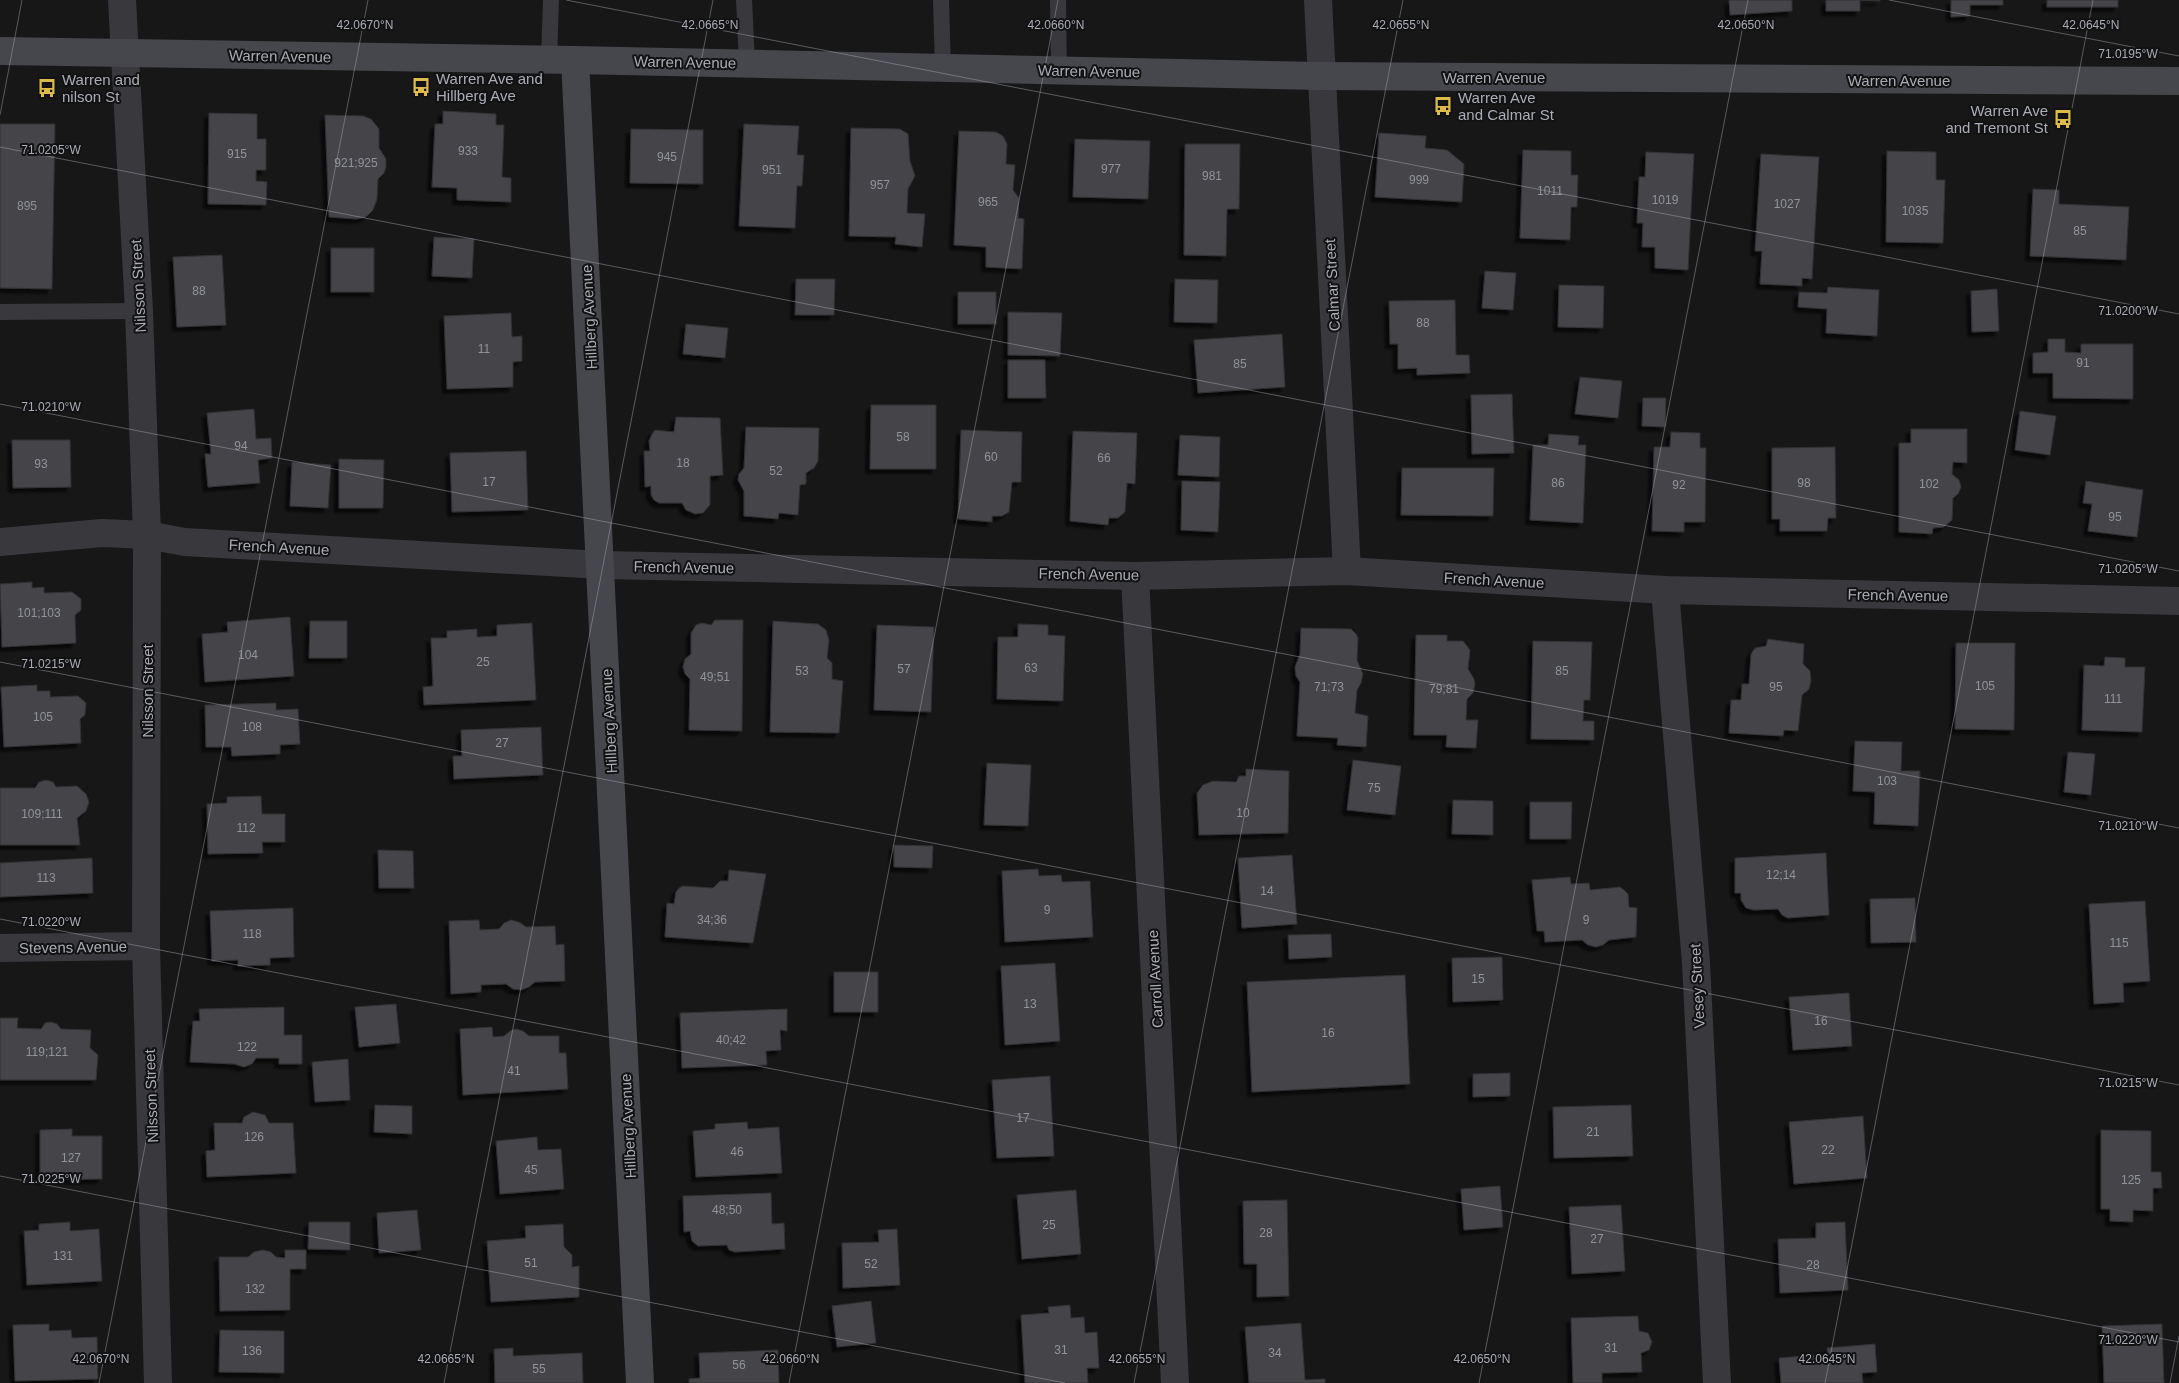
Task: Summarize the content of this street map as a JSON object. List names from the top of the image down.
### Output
{
  "streets": {
    "main road": ["Warren Avenue", "Hillberg Avenue"],
    "street": [
      "Calmar Street",
      "Nilsson Street",
      "French Avenue",
      "Stevens Avenue",
      "Carroll Avenue",
      "Vesey Street"
    ]
  },
  "crossings": [
    ["Warren Avenue", "Calmar Street"],
    ["Warren Avenue", "Nilsson Street"],
    ["Warren Avenue", "Hillberg Avenue"],
    ["Calmar Street", "French Avenue"],
    ["Nilsson Street", "French Avenue"],
    ["Nilsson Street", "Stevens Avenue"],
    ["Hillberg Avenue", "French Avenue"],
    ["French Avenue", "Carroll Avenue"],
    ["French Avenue", "Vesey Street"]
  ],
  "places": {
    "bus stop": [
      "Warren Ave and Hillberg Ave",
      "Warren and nilson St",
      "Warren Ave and Calmar St",
      "Warren Ave and Tremont St"
    ]
  },
  "house_numbers": [
    "933",
    "915",
    "945",
    "921;925",
    "977",
    "951",
    "981",
    "999",
    "957",
    "1011",
    "1019",
    "965",
    "1027",
    "895",
    "1035",
    "85",
    "88",
    "88",
    "11",
    "91",
    "85",
    "58",
    "94",
    "60",
    "66",
    "18",
    "93",
    "52",
    "17",
    "86",
    "98",
    "102",
    "92",
    "95",
    "101;103",
    "104",
    "25",
    "63",
    "57",
    "53",
    "85",
    "49;51",
    "105",
    "71;73",
    "95",
    "79;81",
    "111",
    "105",
    "108",
    "27",
    "103",
    "75",
    "10",
    "109;111",
    "112",
    "12;14",
    "113",
    "14",
    "9",
    "34;36",
    "9",
    "118",
    "115",
    "15",
    "13",
    "16",
    "16",
    "40;42",
    "122",
    "119;121",
    "41",
    "17",
    "21",
    "126",
    "22",
    "46",
    "127",
    "45",
    "125",
    "48;50",
    "25",
    "28",
    "27",
    "131",
    "51",
    "52",
    "28",
    "132",
    "31",
    "31",
    "136",
    "34",
    "56",
    "55"
  ],
  "coordinates": [
    "42.0670°N",
    "42.0665°N",
    "42.0660°N",
    "42.0655°N",
    "42.0650°N",
    "42.0645°N",
    "71.0195°W",
    "71.0205°W",
    "71.0200°W",
    "71.0210°W",
    "71.0215°W",
    "71.0220°W",
    "71.0225°W"
  ]
}
